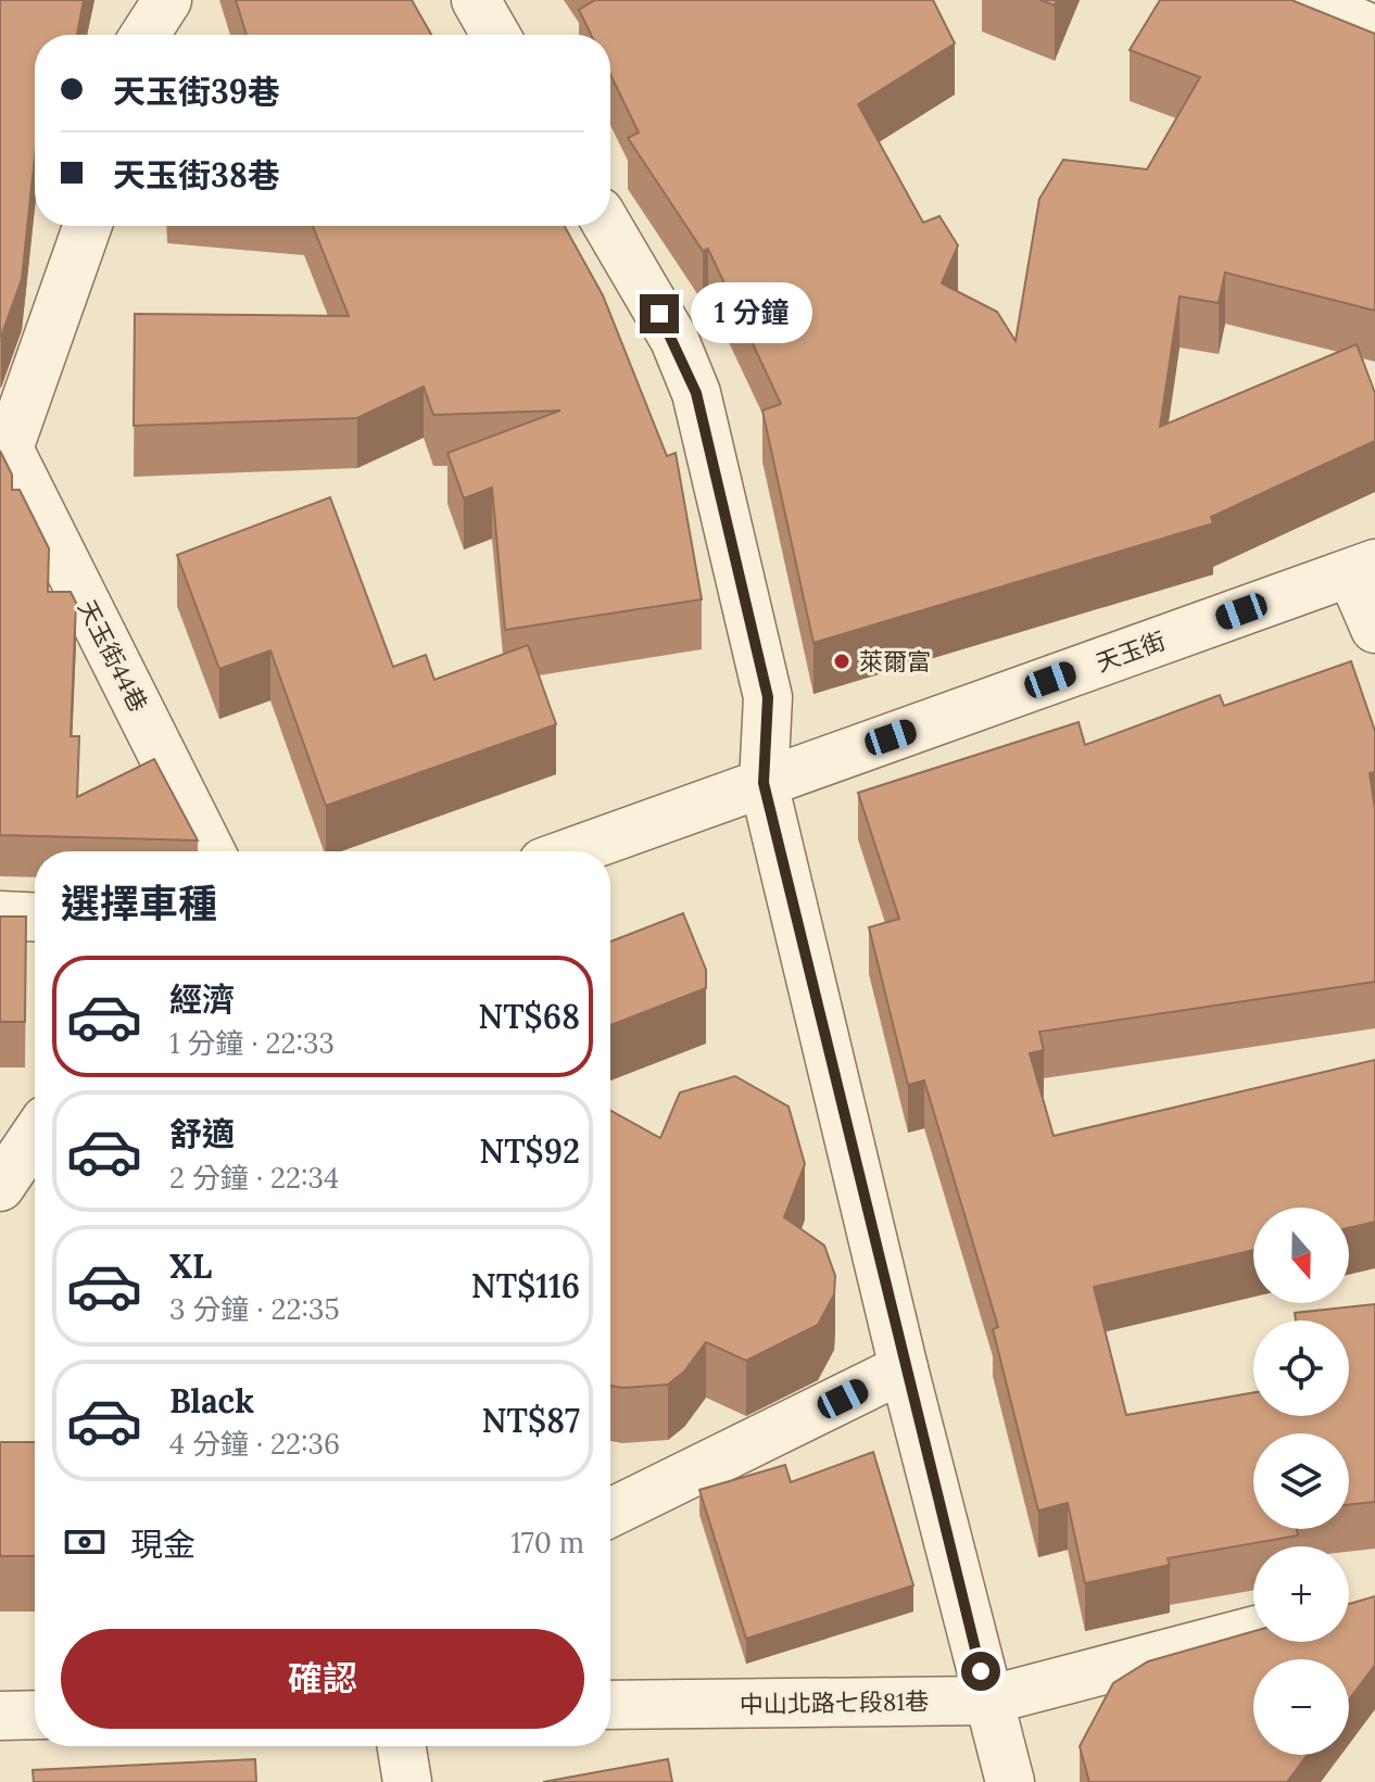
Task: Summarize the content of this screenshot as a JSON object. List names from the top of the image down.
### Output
{
  "streets": {
    "street": ["天玉街", "天玉街44巷", "中山北路七段81巷"]
  },
  "places": ["萊爾富"],
  "north": "bottom",
  "page": {
    "banner": ["天玉街39巷", "天玉街38巷"],
    "bubble": "1 分鐘",
    "heading": "選擇車種",
    "list": [
      {
        "name": "經濟",
        "note": "1 分鐘 · 22:33",
        "value": "NT$68"
      },
      {
        "name": "舒適",
        "note": "2 分鐘 · 22:34",
        "value": "NT$92"
      },
      {
        "name": "XL",
        "note": "3 分鐘 · 22:35",
        "value": "NT$116"
      },
      {
        "name": "Black",
        "note": "4 分鐘 · 22:36",
        "value": "NT$87"
      }
    ],
    "map_buttons": ["+", "−"],
    "pay": ["現金", "170 m"],
    "buttons": "確認"
  }
}
